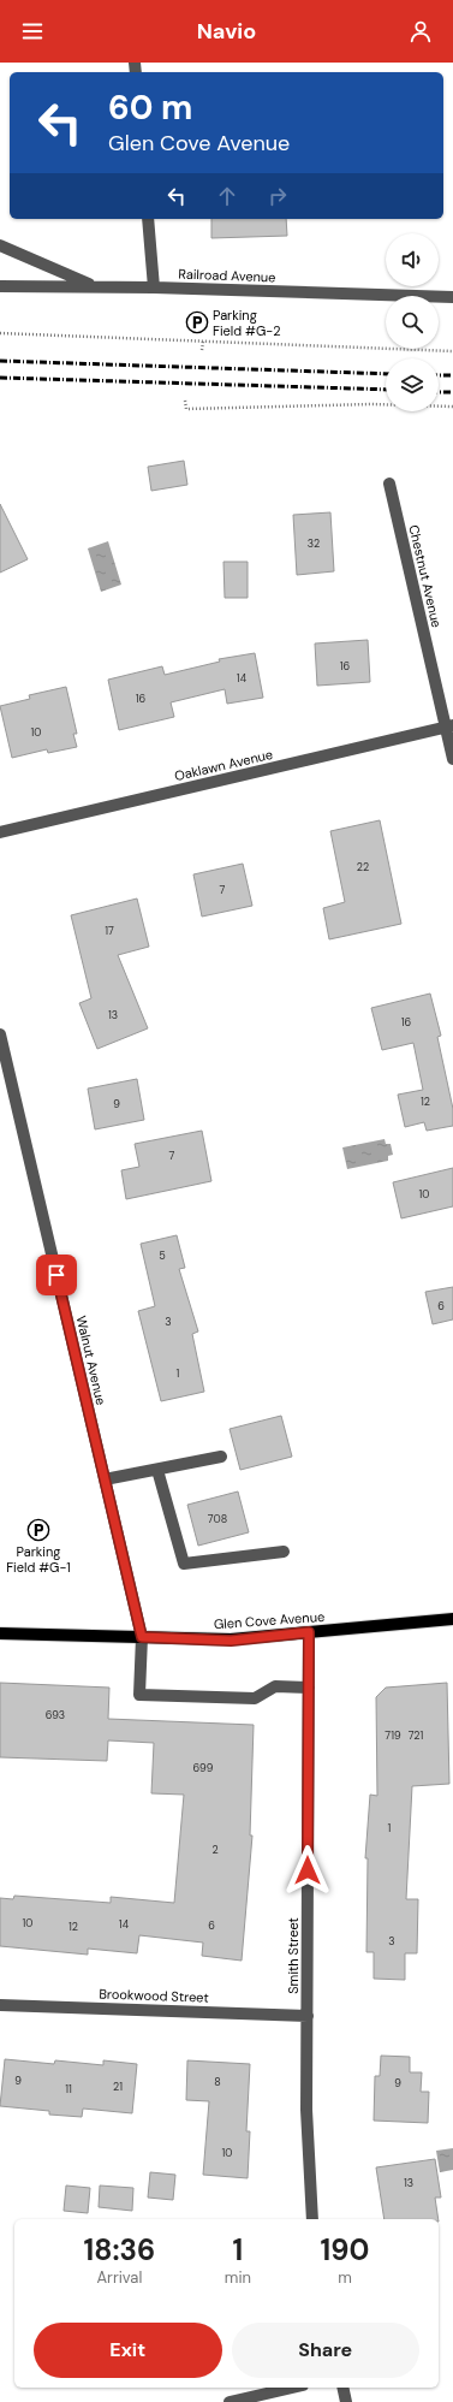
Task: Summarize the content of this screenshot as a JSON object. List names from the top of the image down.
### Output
{
  "streets": {
    "main road": ["Glen Cove Avenue"],
    "street": [
      "Railroad Avenue",
      "Chestnut Avenue",
      "Oaklawn Avenue",
      "Walnut Avenue",
      "Smith Street",
      "Brookwood Street"
    ]
  },
  "crossings": [
    ["Chestnut Avenue", "Oaklawn Avenue"],
    ["Walnut Avenue", "Glen Cove Avenue"],
    ["Walnut Avenue", "Smith Street"],
    ["Glen Cove Avenue", "Smith Street"],
    ["Smith Street", "Brookwood Street"]
  ],
  "places": {
    "parking": ["Parking Field #G-2", "Parking Field #G-1"]
  },
  "house_numbers": [
    "32",
    "16",
    "14",
    "16",
    "10",
    "22",
    "7",
    "17",
    "13",
    "16",
    "12",
    "9",
    "7",
    "10",
    "5",
    "6",
    "3",
    "1",
    "708",
    "693",
    "719",
    "721",
    "699",
    "1",
    "2",
    "10",
    "14",
    "6",
    "12",
    "3",
    "9",
    "8",
    "9",
    "21",
    "11",
    "10",
    "13"
  ],
  "page": {
    "header": "Navio",
    "turn": ["60 m", "Glen Cove Avenue"],
    "eta": [
      "18:36",
      "Arrival",
      "1",
      "min",
      "190",
      "m"
    ],
    "buttons": ["Exit", "Share"]
  }
}
